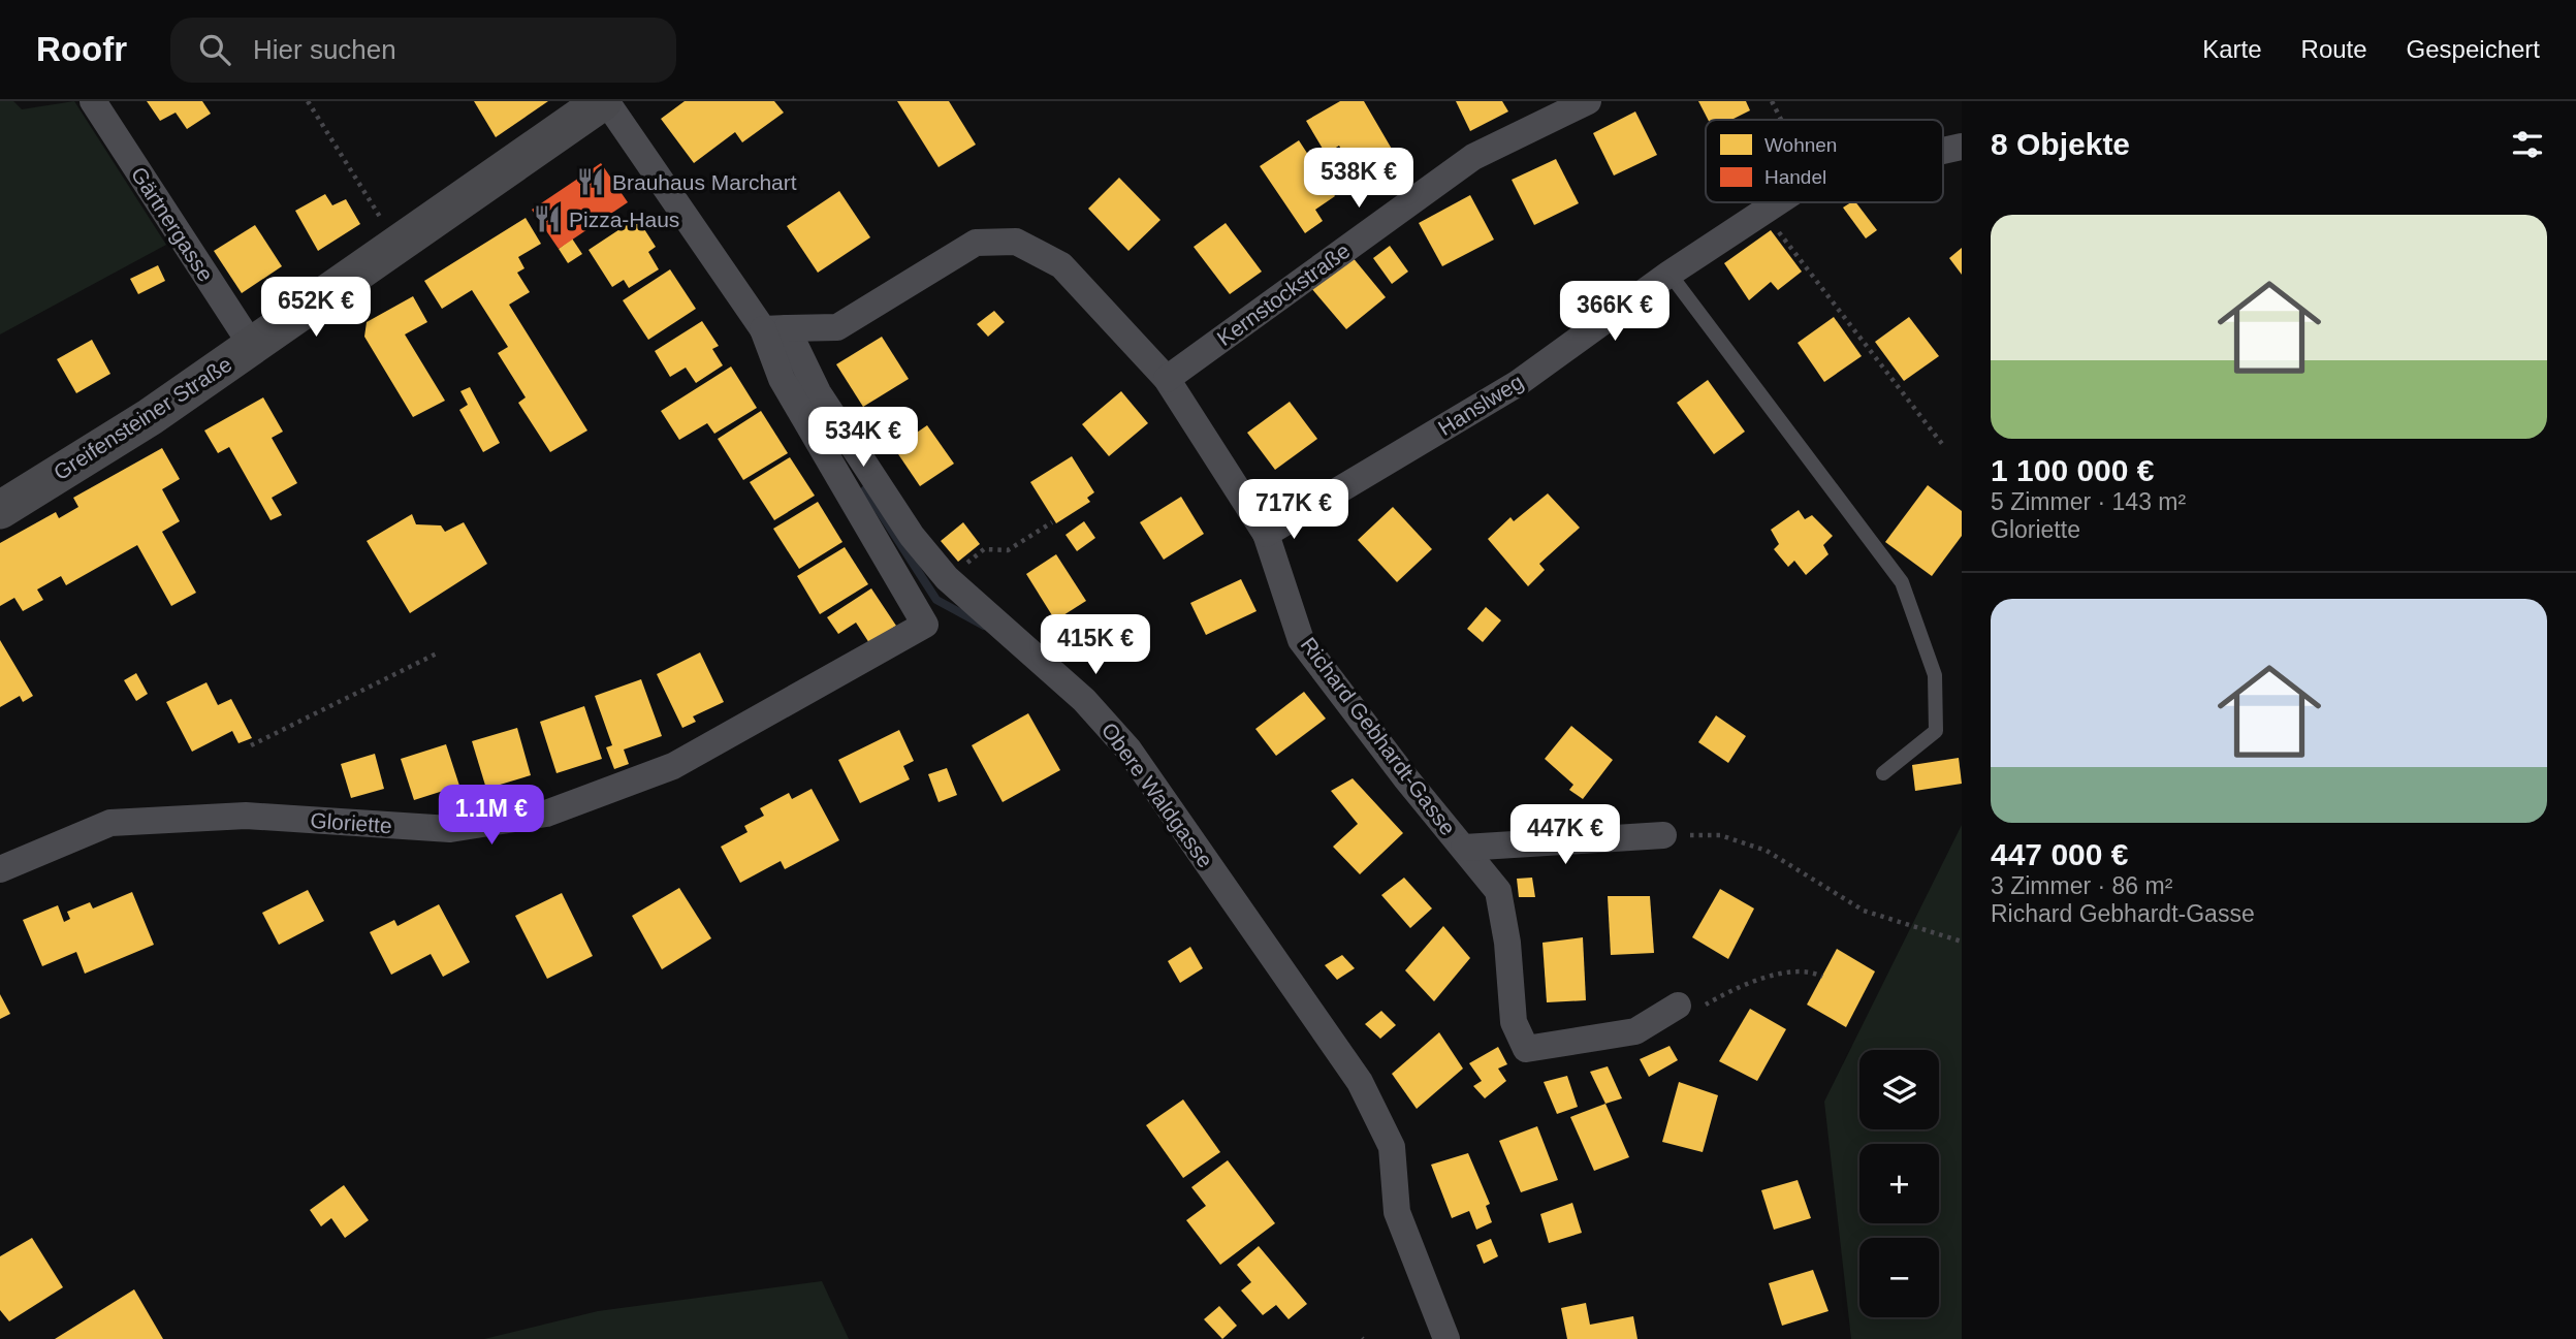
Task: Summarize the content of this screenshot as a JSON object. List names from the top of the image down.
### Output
{
  "streets": {
    "main road": ["Greifensteiner Straße"],
    "street": [
      "Gärtnergasse",
      "Kernstockstraße",
      "Hanslweg",
      "Richard Gebhardt-Gasse",
      "Obere Waldgasse",
      "Gloriette"
    ]
  },
  "crossings": [
    ["Gärtnergasse", "Greifensteiner Straße"],
    ["Kernstockstraße", "Richard Gebhardt-Gasse"],
    ["Hanslweg", "Richard Gebhardt-Gasse"],
    ["Greifensteiner Straße", "Obere Waldgasse"],
    ["Richard Gebhardt-Gasse", "Obere Waldgasse"],
    ["Obere Waldgasse", "Gloriette"]
  ],
  "places": {
    "restaurant": ["Brauhaus Marchart", "Pizza-Haus"]
  },
  "legend": ["Wohnen", "Handel"],
  "page": {
    "header": "Roofr",
    "search": "Hier suchen",
    "nav": ["Karte", "Route", "Gespeichert"],
    "heading": "8 Objekte",
    "price": [
      "538K €",
      "652K €",
      "366K €",
      "534K €",
      "717K €",
      "415K €",
      "1.1M €",
      "447K €"
    ],
    "list": [
      {
        "name": "1 100 000 €",
        "note": "5 Zimmer · 143 m² · Gloriette"
      },
      {
        "name": "447 000 €",
        "note": "3 Zimmer · 86 m² · Richard Gebhardt-Gasse"
      }
    ],
    "map_buttons": ["+", "−"]
  }
}
